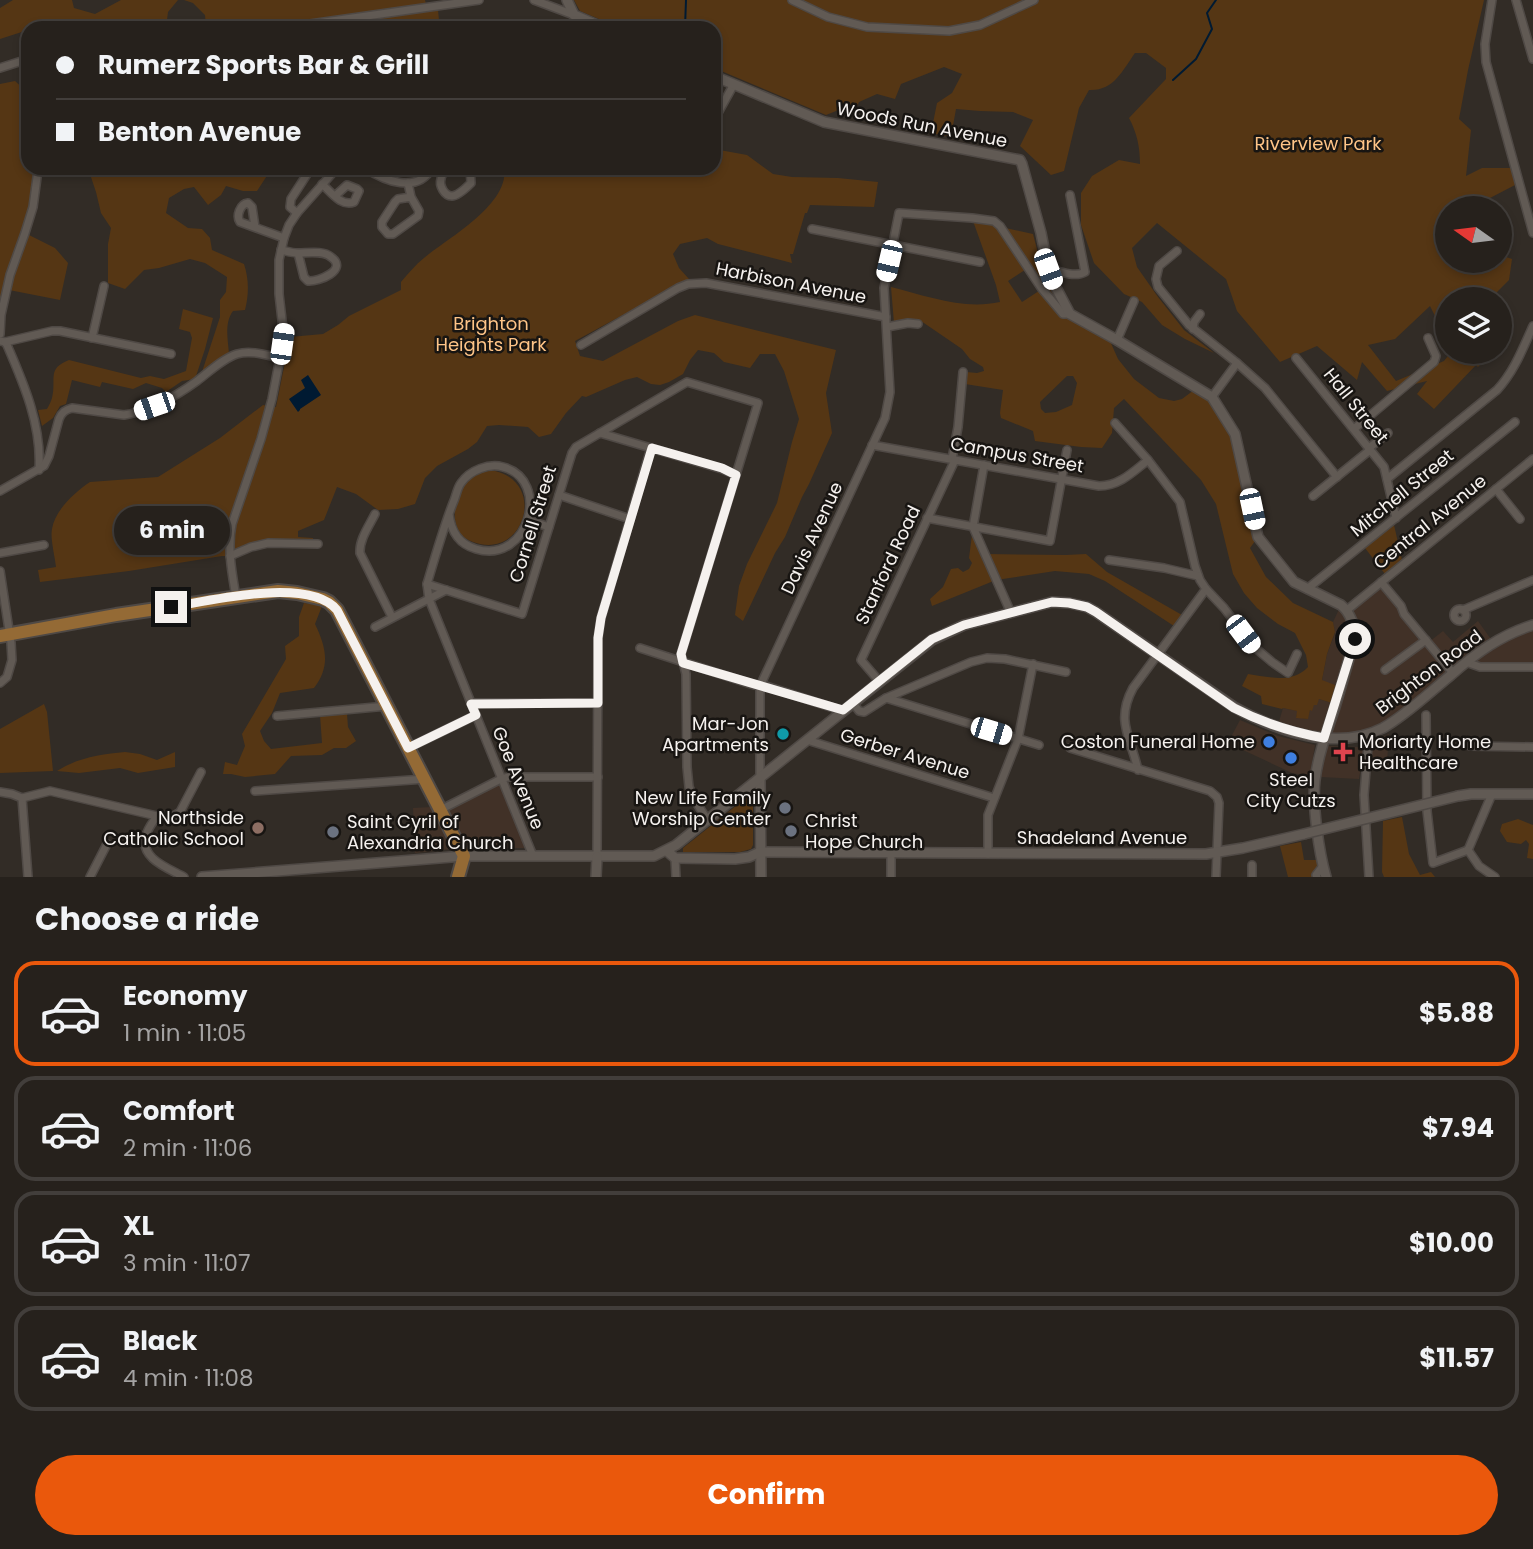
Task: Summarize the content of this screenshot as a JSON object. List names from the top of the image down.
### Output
{
  "streets": {
    "street": [
      "Woods Run Avenue",
      "Harbison Avenue",
      "Hall Street",
      "Campus Street",
      "Mitchell Street",
      "Central Avenue",
      "Cornell Street",
      "Davis Avenue",
      "Stanford Road",
      "Brighton Road",
      "Gerber Avenue",
      "Goe Avenue",
      "Shadeland Avenue"
    ]
  },
  "crossings": [
    ["Woods Run Avenue", "Davis Avenue"],
    ["Harbison Avenue", "Davis Avenue"],
    ["Hall Street", "Mitchell Street"],
    ["Campus Street", "Davis Avenue"],
    ["Campus Street", "Stanford Road"],
    ["Davis Avenue", "Brighton Road"],
    ["Davis Avenue", "Shadeland Avenue"],
    ["Stanford Road", "Brighton Road"],
    ["Brighton Road", "Gerber Avenue"],
    ["Brighton Road", "Goe Avenue"],
    ["Brighton Road", "Shadeland Avenue"]
  ],
  "parks": ["Riverview Park", "Brighton Heights Park"],
  "places": {
    "other": [
      "Mar-Jon Apartments",
      "Coston Funeral Home",
      "Steel City Cutzs",
      "New Life Family Worship Center",
      "Northside Catholic School",
      "Christ Hope Church",
      "Saint Cyril of Alexandria Church"
    ],
    "health": ["Moriarty Home Healthcare"]
  },
  "north": "left",
  "page": {
    "banner": ["Rumerz Sports Bar & Grill", "Benton Avenue"],
    "bubble": "6 min",
    "heading": "Choose a ride",
    "list": [
      {
        "name": "Economy",
        "note": "1 min · 11:05",
        "value": "$5.88"
      },
      {
        "name": "Comfort",
        "note": "2 min · 11:06",
        "value": "$7.94"
      },
      {
        "name": "XL",
        "note": "3 min · 11:07",
        "value": "$10.00"
      },
      {
        "name": "Black",
        "note": "4 min · 11:08",
        "value": "$11.57"
      }
    ],
    "buttons": "Confirm"
  }
}
